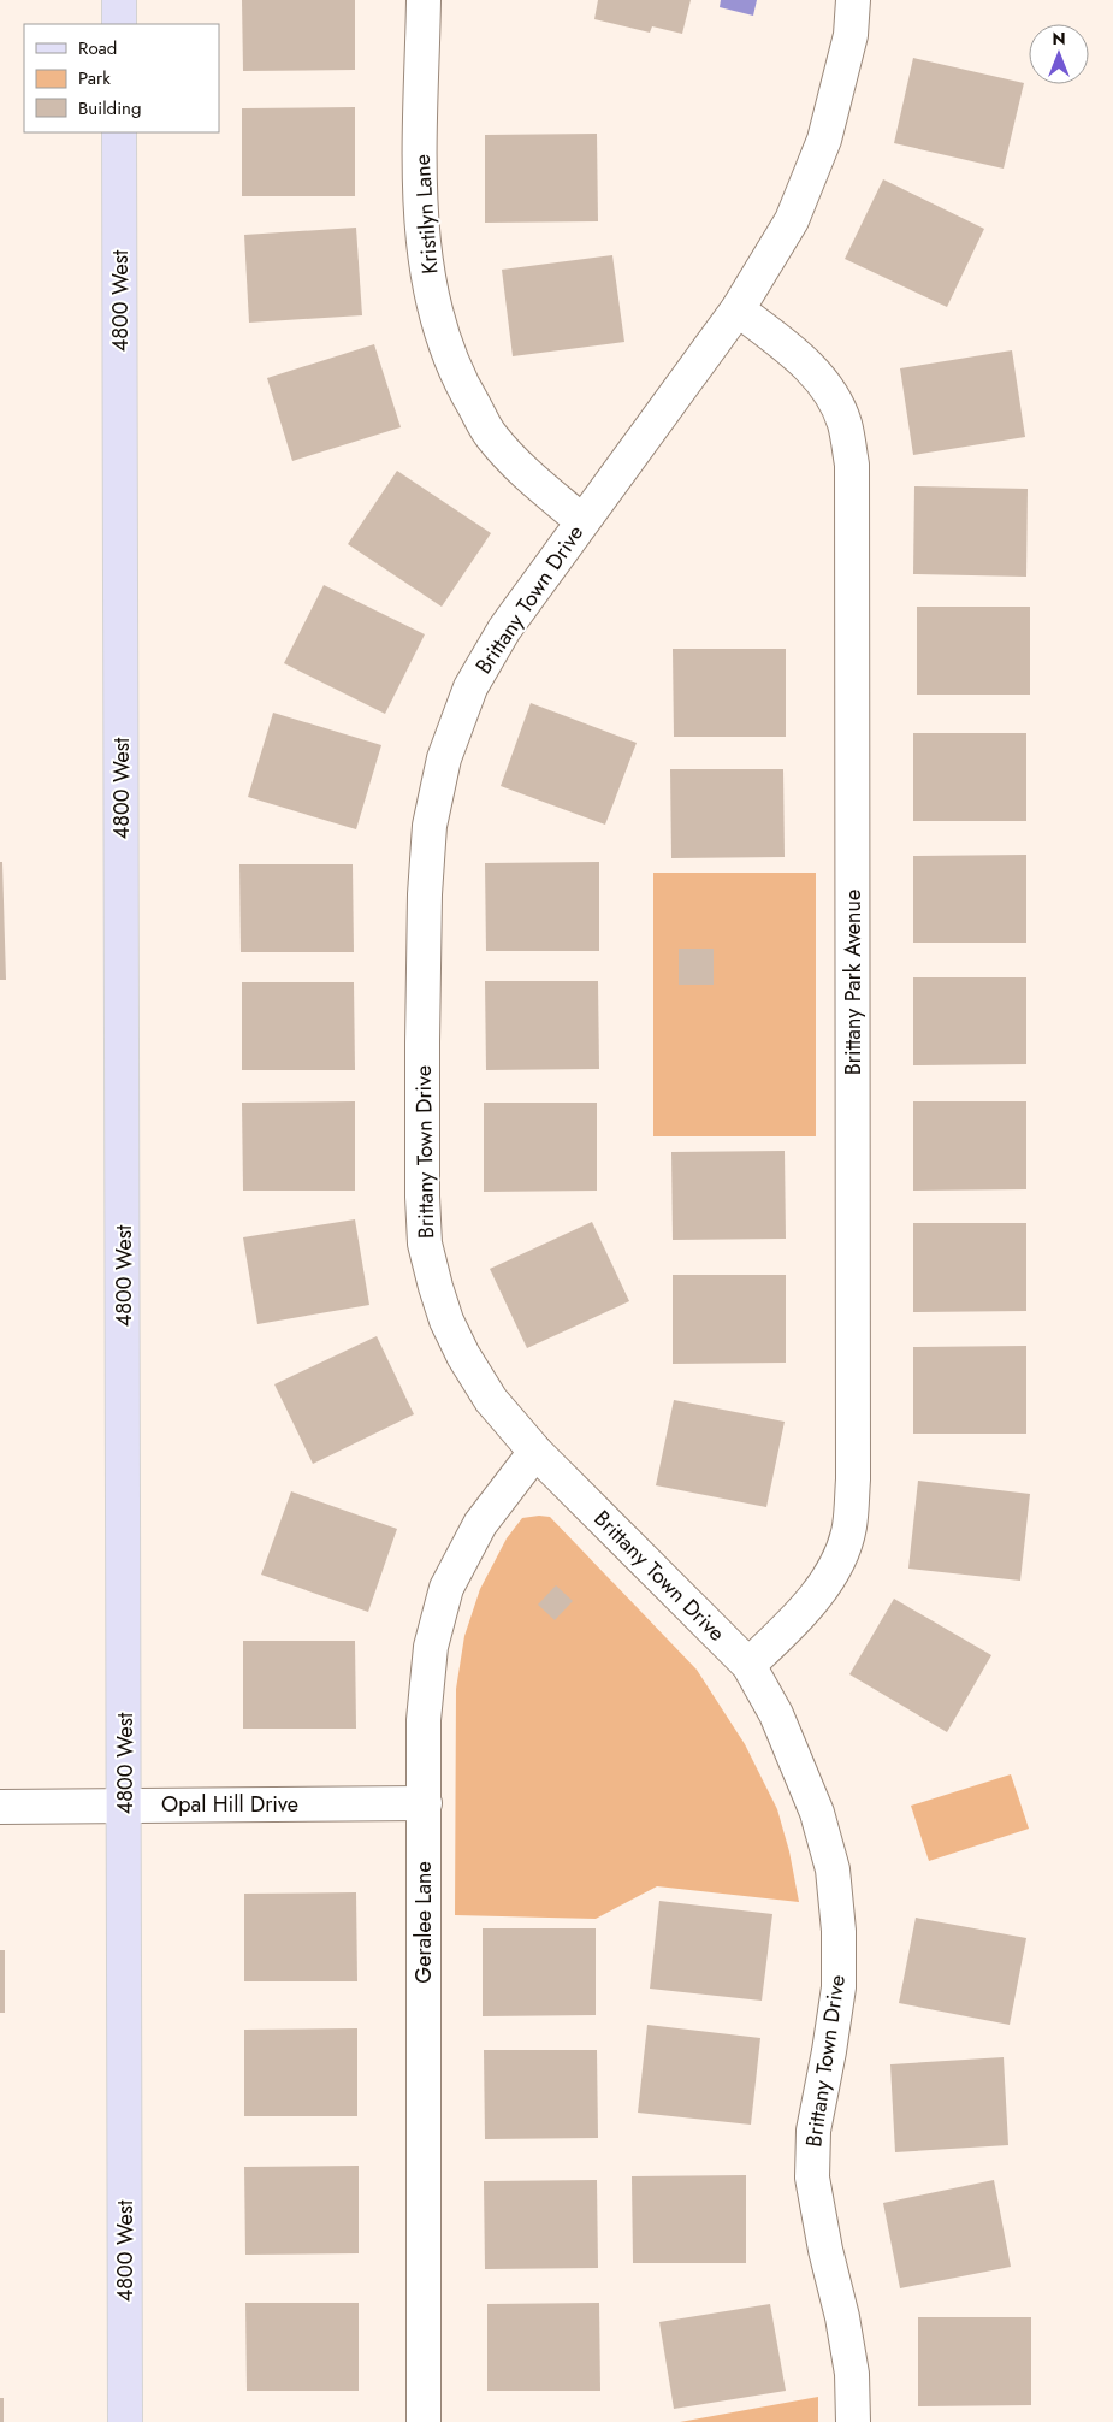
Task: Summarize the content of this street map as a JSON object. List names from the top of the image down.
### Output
{
  "streets": {
    "main road": ["4800 West"],
    "street": [
      "Kristilyn Lane",
      "Brittany Town Drive",
      "Brittany Park Avenue",
      "Opal Hill Drive",
      "Geralee Lane"
    ]
  },
  "crossings": [
    ["Kristilyn Lane", "Brittany Town Drive"],
    ["4800 West", "Opal Hill Drive"],
    ["Brittany Town Drive", "Brittany Park Avenue"],
    ["Brittany Town Drive", "Geralee Lane"],
    ["Opal Hill Drive", "Geralee Lane"]
  ],
  "legend": ["Road", "Park", "Building"],
  "north": "top"
}
